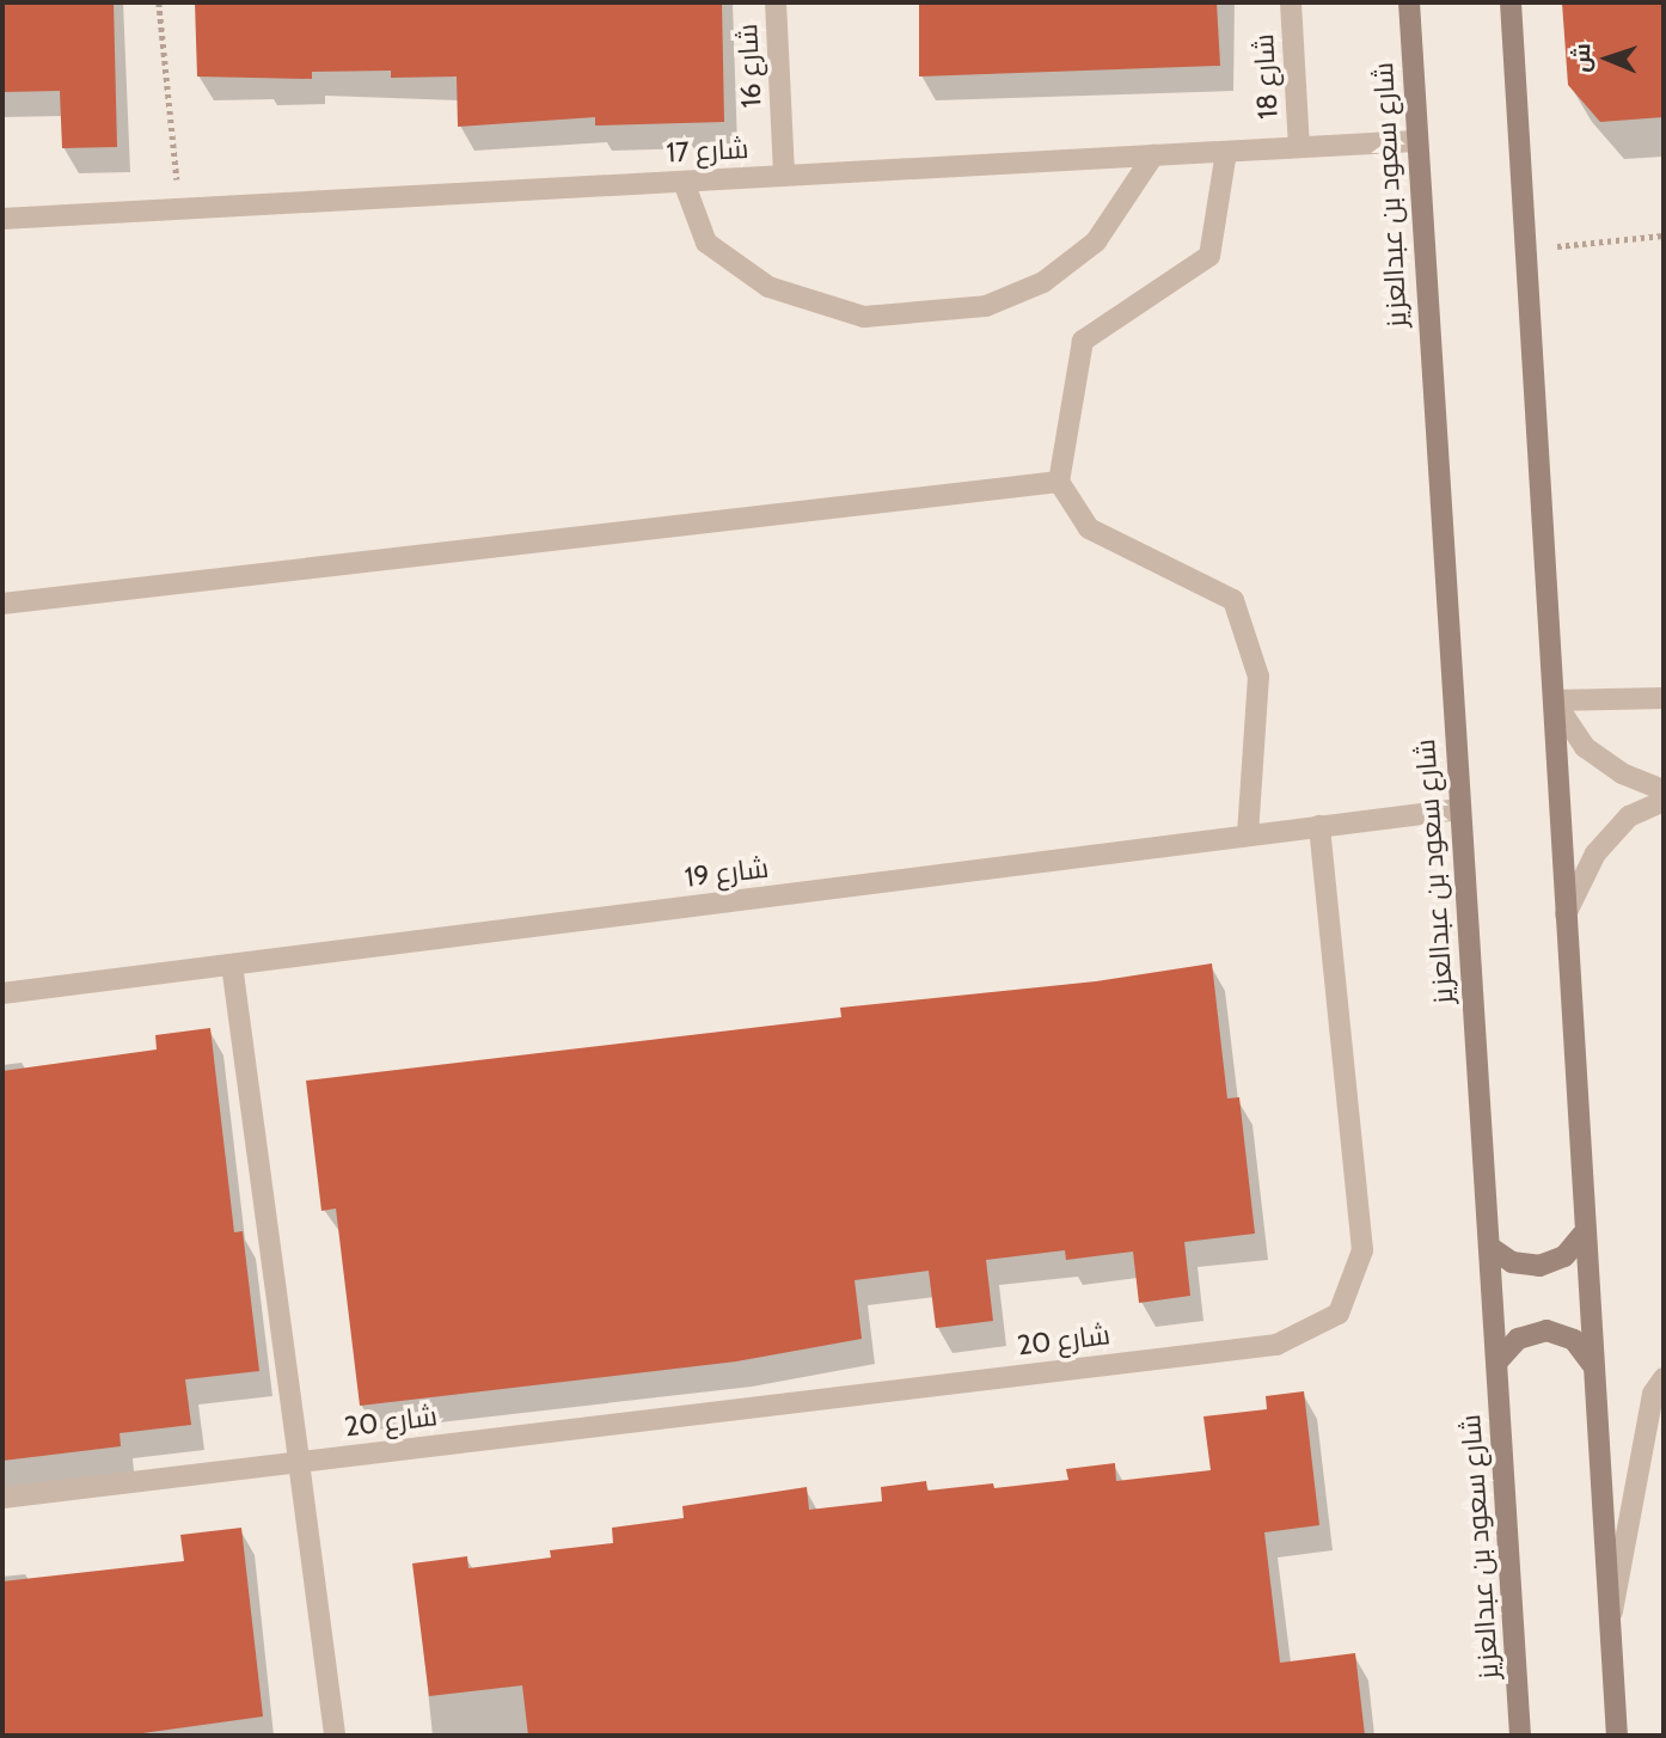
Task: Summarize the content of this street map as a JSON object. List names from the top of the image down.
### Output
{
  "streets": {
    "main road": ["شارع سعود بن عبدالعزيز"],
    "street": [
      "شارع 16",
      "شارع 18",
      "شارع 17",
      "شارع 19",
      "شارع 20"
    ]
  },
  "crossings": [
    ["شارع 16", "شارع 17"],
    ["شارع 18", "شارع 17"],
    ["شارع 17", "شارع سعود بن عبدالعزيز"],
    ["شارع سعود بن عبدالعزيز", "شارع 19"],
    ["شارع 19", "شارع 20"]
  ],
  "north": "left"
}
